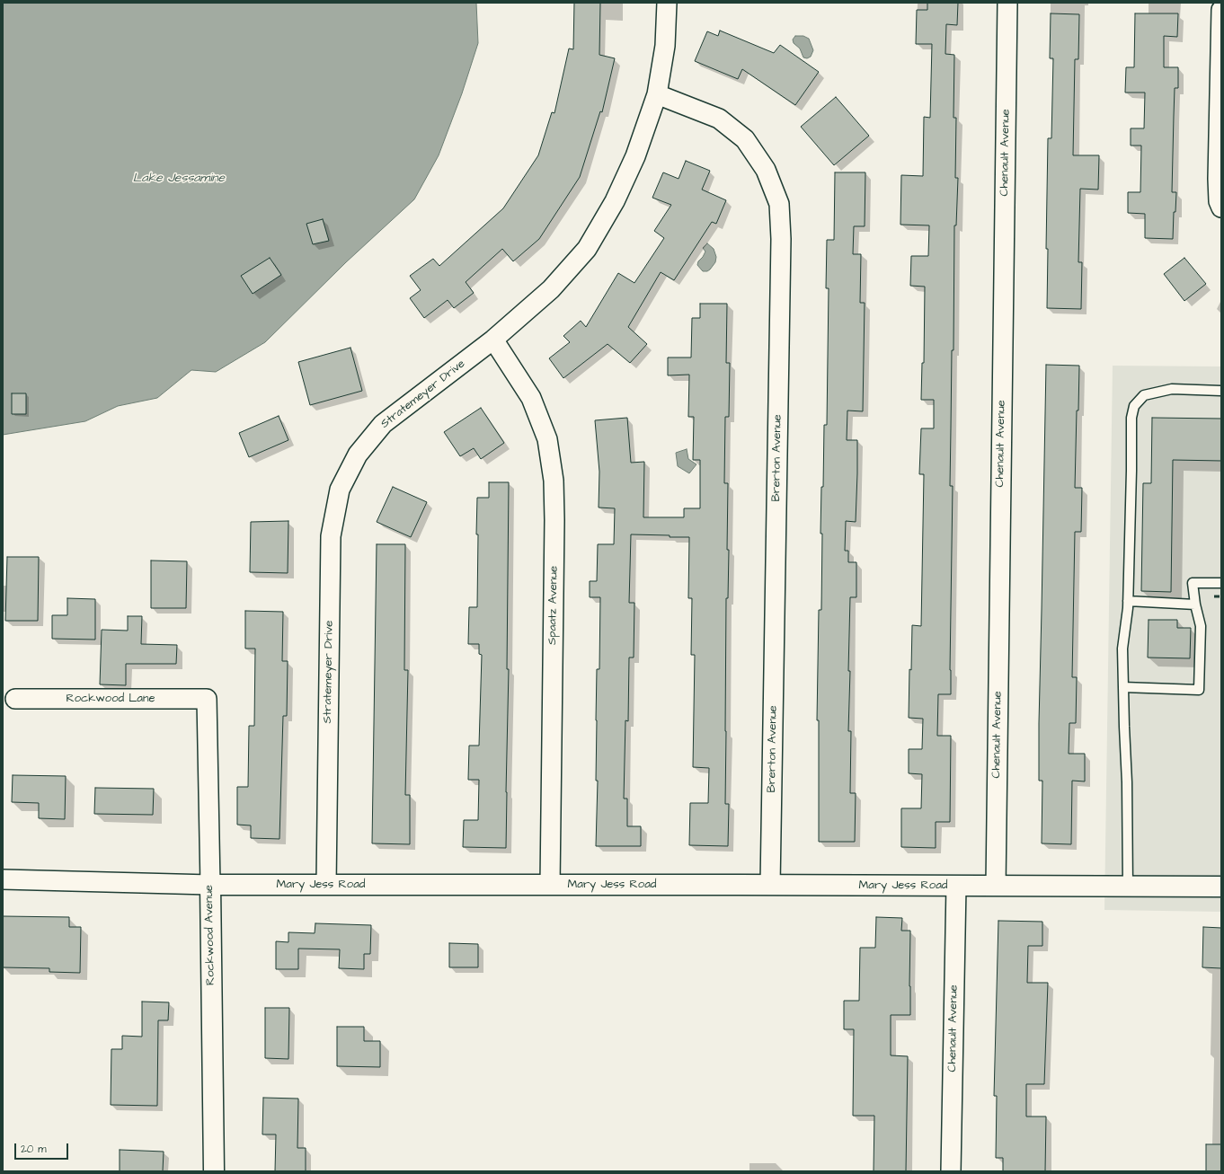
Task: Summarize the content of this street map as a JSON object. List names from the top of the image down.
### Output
{
  "streets": {
    "street": [
      "Chenault Avenue",
      "Stratemeyer Drive",
      "Brerton Avenue",
      "Spaatz Avenue",
      "Rockwood Lane",
      "Mary Jess Road",
      "Rockwood Avenue"
    ]
  },
  "crossings": [
    ["Chenault Avenue", "Mary Jess Road"],
    ["Stratemeyer Drive", "Brerton Avenue"],
    ["Stratemeyer Drive", "Spaatz Avenue"],
    ["Stratemeyer Drive", "Mary Jess Road"],
    ["Brerton Avenue", "Mary Jess Road"],
    ["Spaatz Avenue", "Mary Jess Road"],
    ["Rockwood Lane", "Rockwood Avenue"],
    ["Mary Jess Road", "Rockwood Avenue"]
  ],
  "water": ["Lake Jessamine"],
  "scale_bar": "20 m"
}
